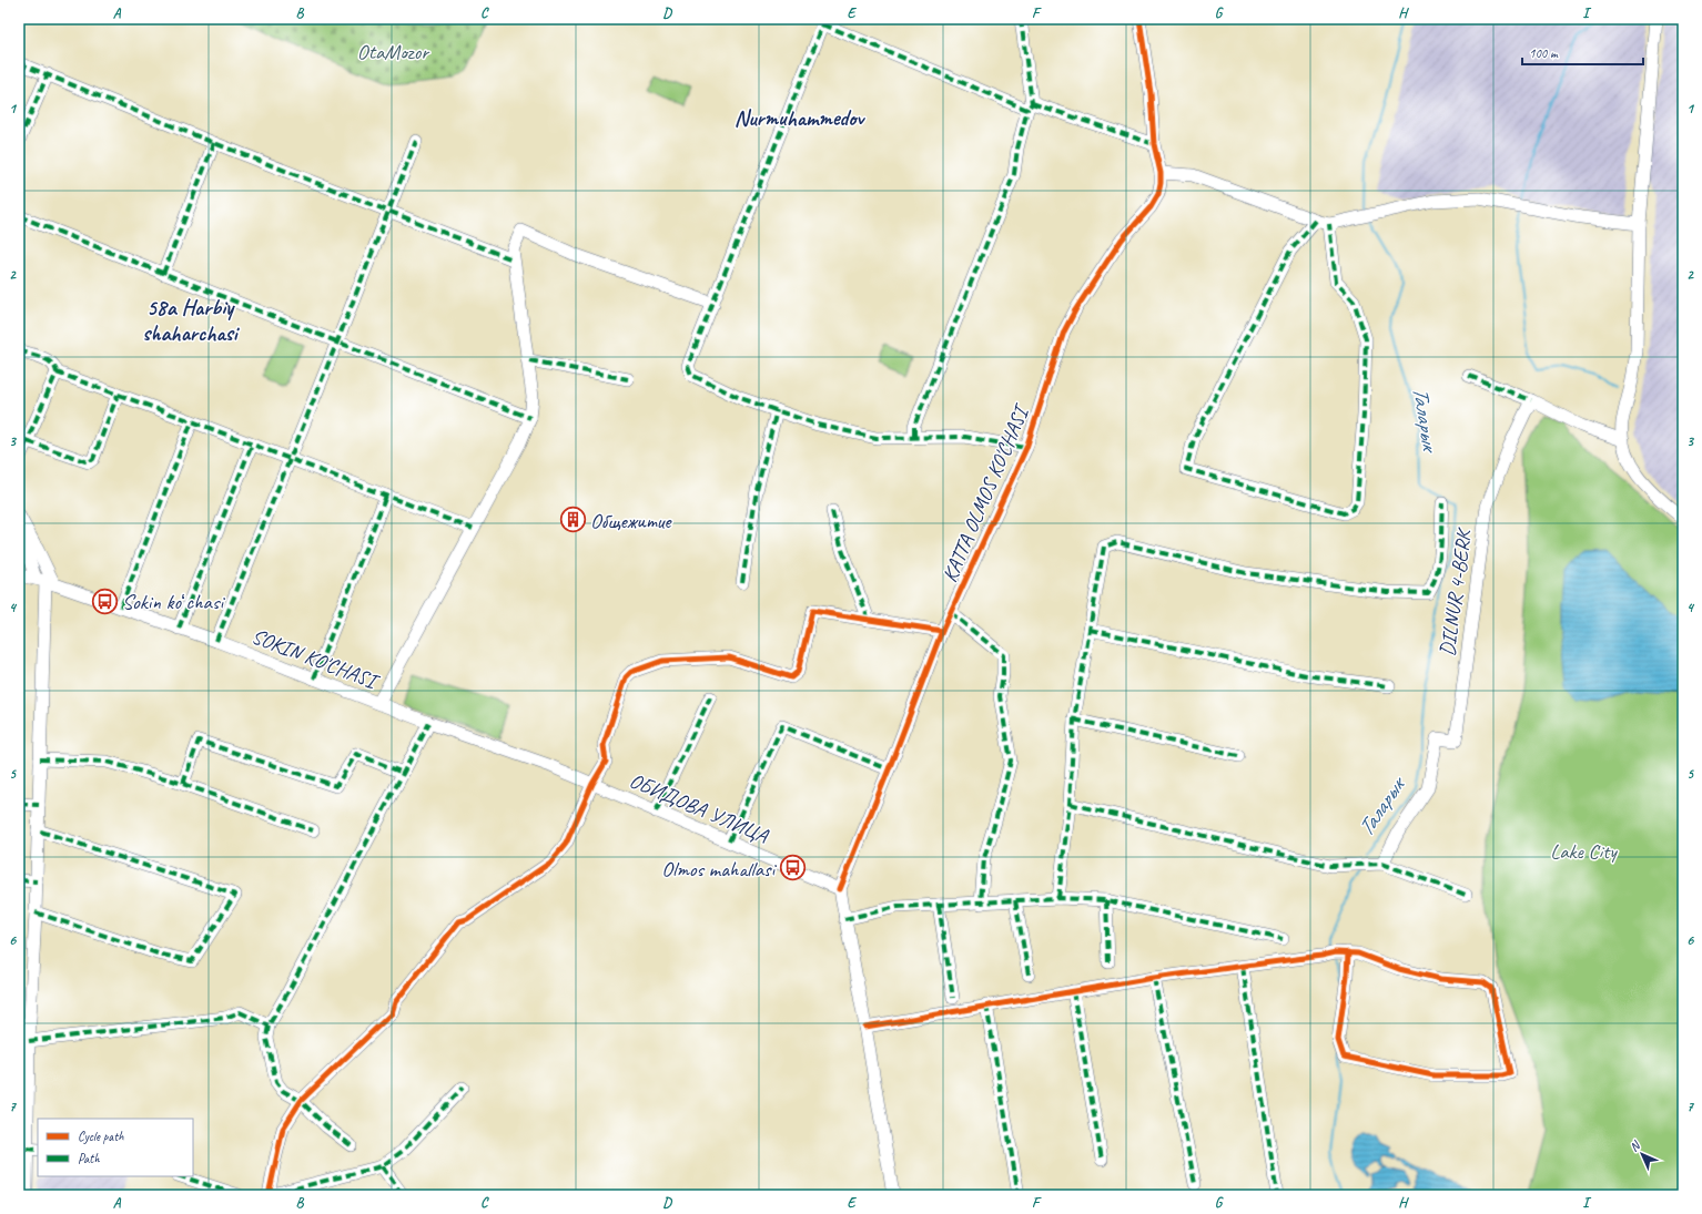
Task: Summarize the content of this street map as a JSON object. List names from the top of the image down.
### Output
{
  "streets": {
    "street": [
      "KATTA OLMOS KO'CHASI",
      "DILNUR 4-BERK",
      "SOKIN KO'CHASI",
      "ОБИДОВА УЛИЦА"
    ]
  },
  "crossings": [
    ["KATTA OLMOS KO'CHASI", "ОБИДОВА УЛИЦА"],
    ["SOKIN KO'CHASI", "ОБИДОВА УЛИЦА"]
  ],
  "districts": ["Nurmuhammedov", "58a Harbiy shaharchasi"],
  "water": ["Таларык"],
  "parks": ["OtaMozor", "Lake City"],
  "places": {
    "building": ["Общежитие"],
    "bus stop": ["Sokin koʻchasi", "Olmos mahallasi"]
  },
  "legend": ["Cycle path", "Path"],
  "scale_bar": "100 m",
  "north": "top left",
  "grid": {
    "columns": [
      "A",
      "B",
      "C",
      "D",
      "E",
      "F",
      "G",
      "H",
      "I"
    ],
    "rows": [
      "1",
      "2",
      "3",
      "4",
      "5",
      "6",
      "7"
    ]
  }
}
